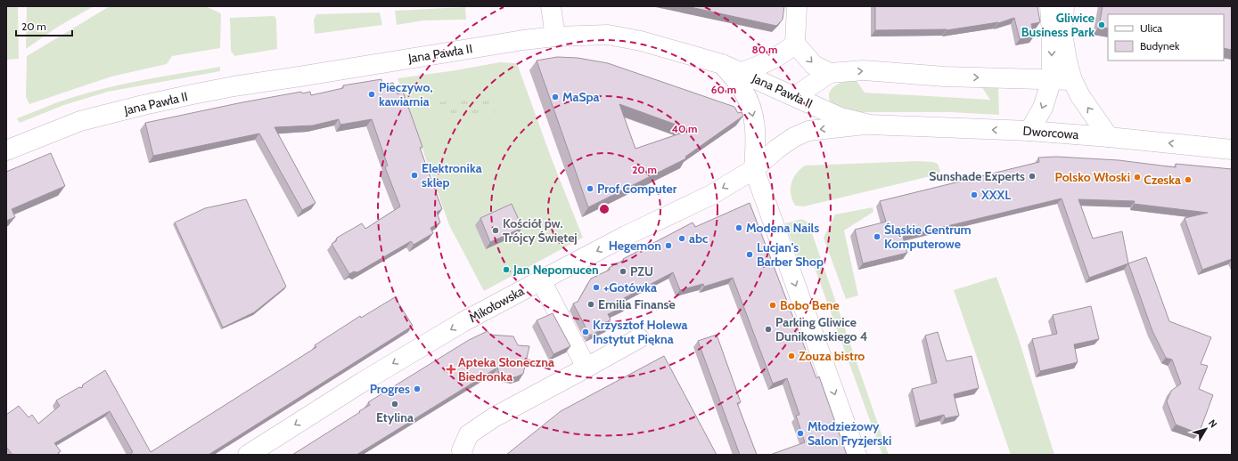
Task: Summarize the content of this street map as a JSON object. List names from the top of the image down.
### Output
{
  "streets": {
    "street": ["Jana Pawła II", "Dworcowa", "Mikołowska"]
  },
  "crossings": [
    ["Jana Pawła II", "Dworcowa"],
    ["Jana Pawła II", "Mikołowska"],
    ["Dworcowa", "Mikołowska"]
  ],
  "places": {
    "other": [
      "Gliwice Business Park",
      "Pieczywo, kawiarnia",
      "MaSpa",
      "Elektronika sklep",
      "Sunshade Experts",
      "Polsko Włoski",
      "Czeska",
      "Prof Computer",
      "XXXL",
      "Modena Nails",
      "Kościół pw. Trójcy Świętej",
      "Śląskie Centrum Komputerowe",
      "abc",
      "Hegemon",
      "Lucjan's Barber Shop",
      "Jan Nepomucen",
      "PZU",
      "+Gotówka",
      "Emilia Finanse",
      "Bobo Bene",
      "Parking Gliwice Dunikowskiego 4",
      "Krzysztof Holewa Instytut Piękna",
      "Zouza bistro",
      "Progres",
      "Etylina",
      "Młodzieżowy Salon Fryzjerski"
    ],
    "health": ["Apteka Słoneczna Biedronka"]
  },
  "legend": ["Ulica", "Budynek"],
  "scale_bar": "20 m",
  "north": "top right",
  "rings": [
    "80 m",
    "60 m",
    "40 m",
    "20 m"
  ]
}
